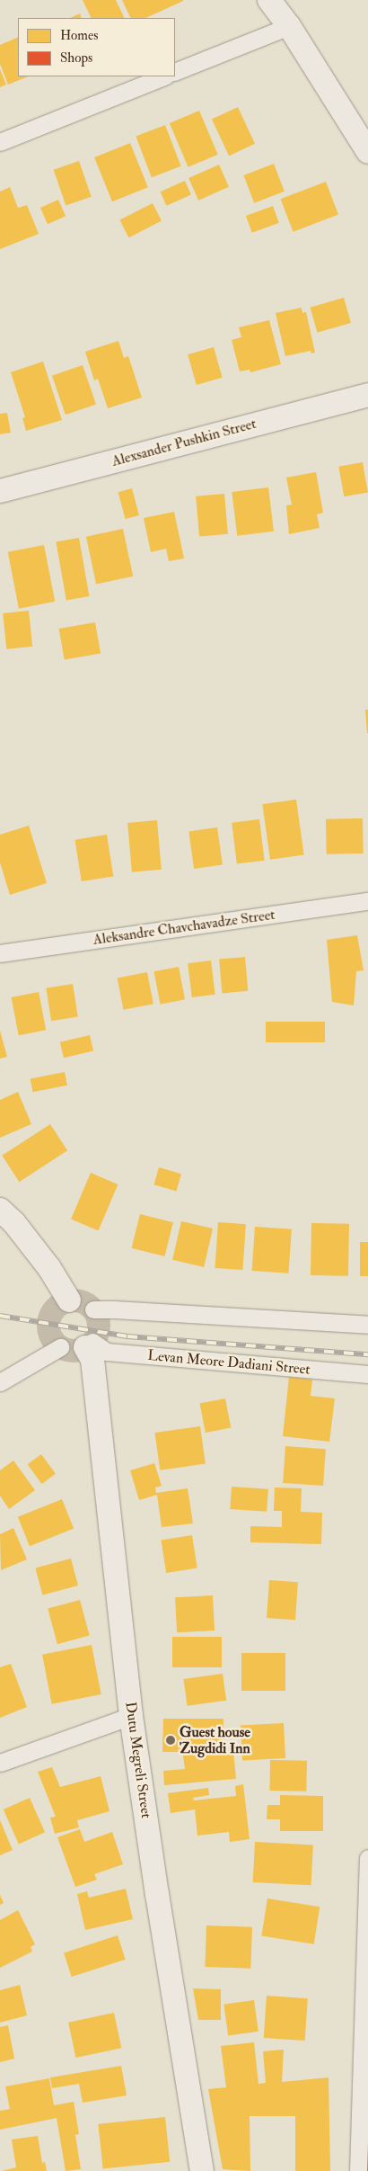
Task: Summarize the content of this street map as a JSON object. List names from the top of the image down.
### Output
{
  "streets": {
    "street": [
      "Alexsander Pushkin Street",
      "Aleksandre Chavchavadze Street",
      "Levan Meore Dadiani Street",
      "Dutu Megreli Street"
    ]
  },
  "crossings": [
    ["Levan Meore Dadiani Street", "Dutu Megreli Street"]
  ],
  "places": ["Guest house Zugdidi Inn"],
  "legend": ["Homes", "Shops"]
}
